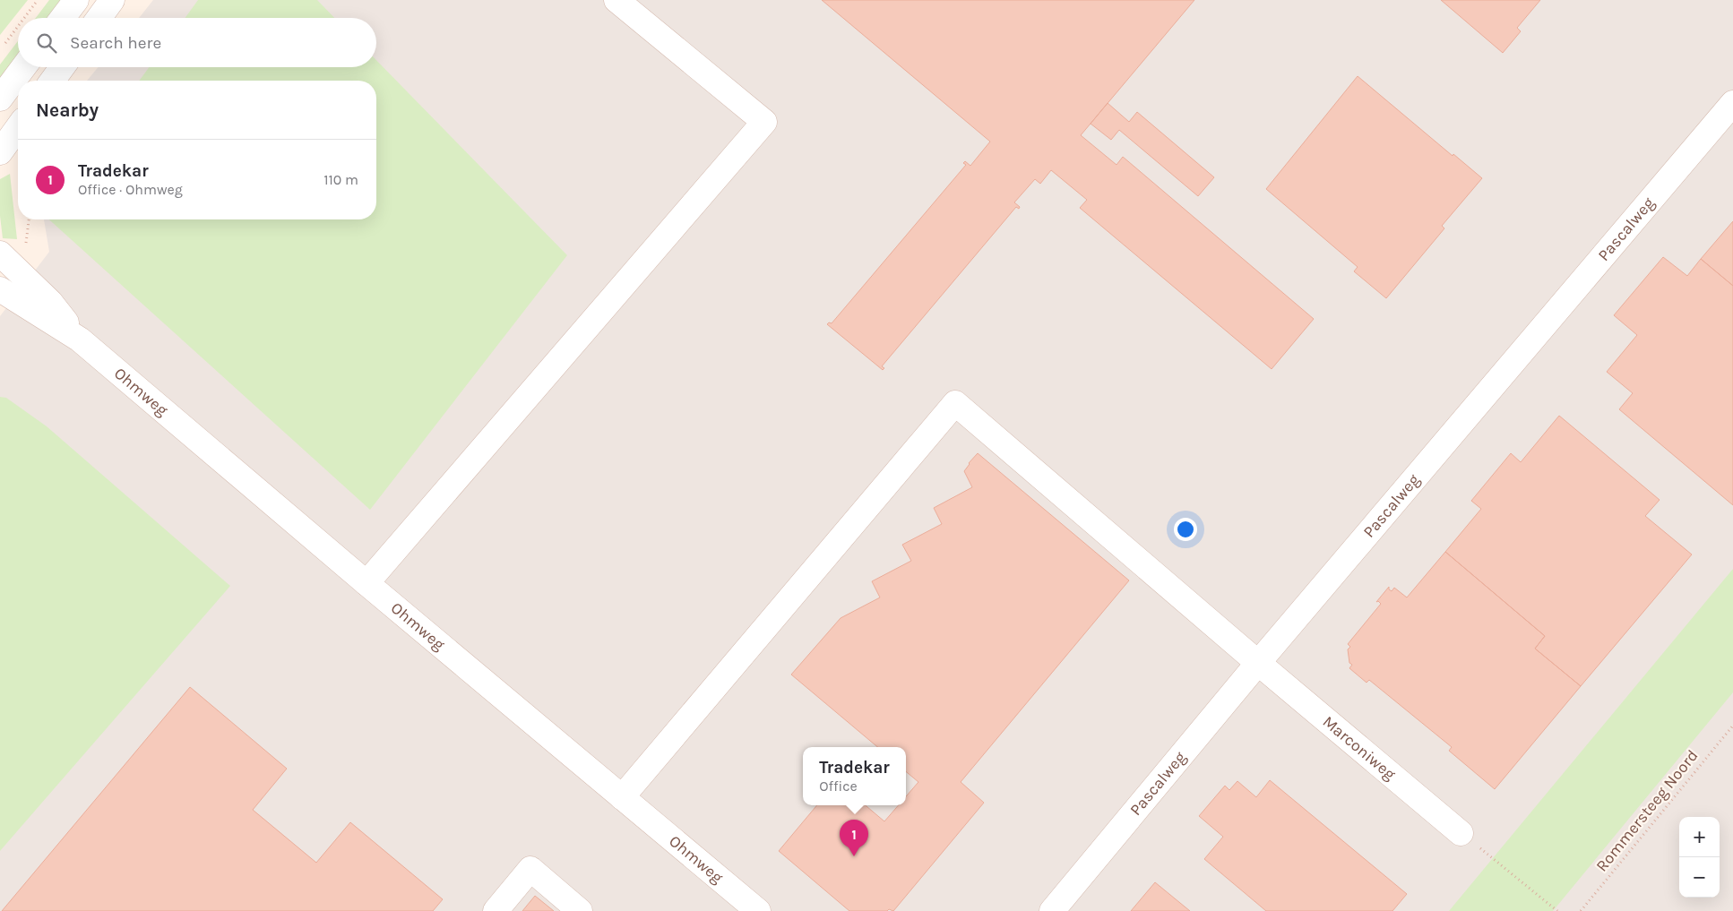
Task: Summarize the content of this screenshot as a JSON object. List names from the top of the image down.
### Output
{
  "streets": {
    "street": ["Pascalweg", "Ohmweg", "Marconiweg"],
    "path": ["Rommersteeg Noord"]
  },
  "crossings": [
    ["Pascalweg", "Marconiweg"],
    ["Ohmweg", "Marconiweg"]
  ],
  "page": {
    "search": "Search here",
    "heading": "Nearby",
    "list": [
      {
        "mark": "1",
        "name": "Tradekar",
        "note": "Office · Ohmweg",
        "value": "110 m"
      }
    ],
    "popup": ["Tradekar", "Office"],
    "map_buttons": ["+", "−"],
    "pins": "1"
  }
}
